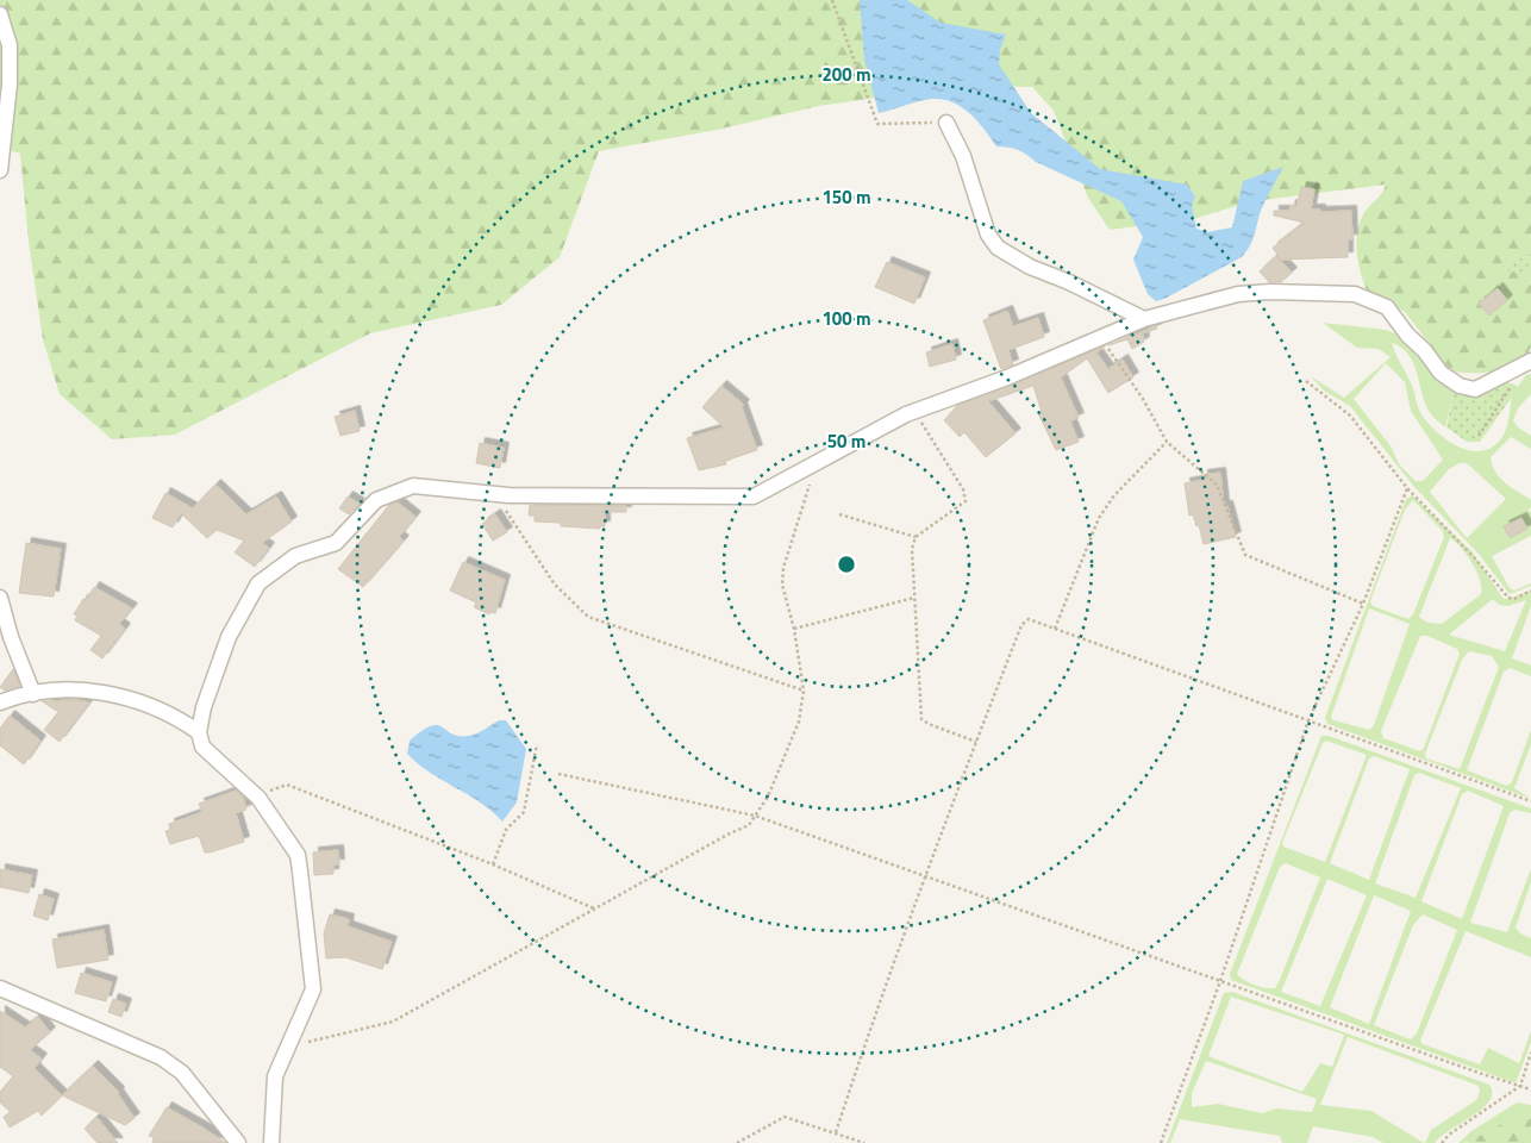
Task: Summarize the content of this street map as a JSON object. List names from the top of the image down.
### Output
{
  "rings": [
    "200 m",
    "150 m",
    "100 m",
    "50 m"
  ]
}
